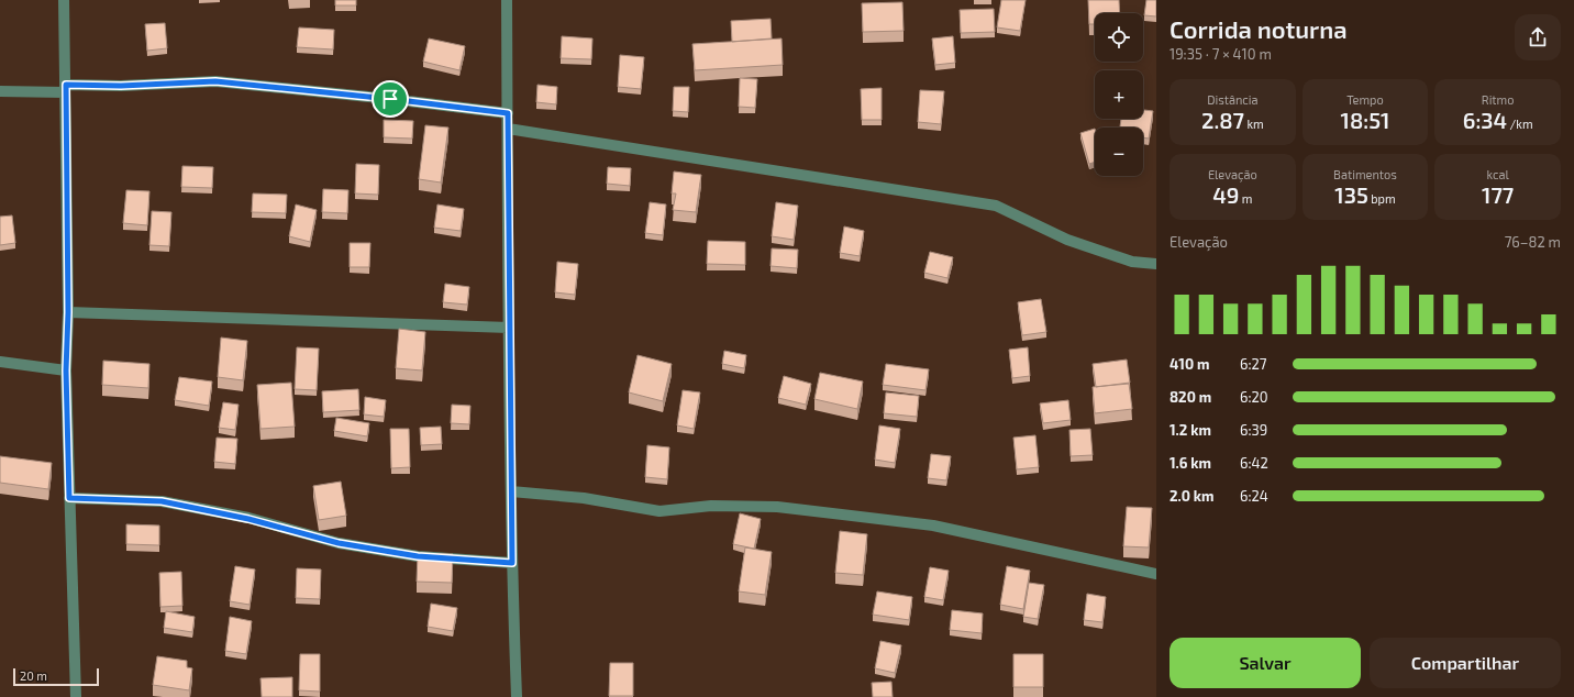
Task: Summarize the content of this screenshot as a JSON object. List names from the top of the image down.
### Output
{
  "scale_bar": "20 m",
  "page": {
    "heading": ["Corrida noturna", "19:35 · 7 × 410 m"],
    "map_buttons": ["+", "−"],
    "stats": [
      ["Distância", "2.87 km"],
      ["Tempo", "18:51"],
      ["Ritmo", "6:34 /km"],
      ["Elevação", "49 m"],
      ["Batimentos", "135 bpm"],
      ["kcal", "177"]
    ],
    "chart": ["Elevação", "76–82 m"],
    "list": [
      {
        "name": "410 m",
        "note": "6:27"
      },
      {
        "name": "820 m",
        "note": "6:20"
      },
      {
        "name": "1.2 km",
        "note": "6:39"
      },
      {
        "name": "1.6 km",
        "note": "6:42"
      },
      {
        "name": "2.0 km",
        "note": "6:24"
      }
    ],
    "buttons": ["Salvar", "Compartilhar"],
    "scale": "20 m"
  }
}
